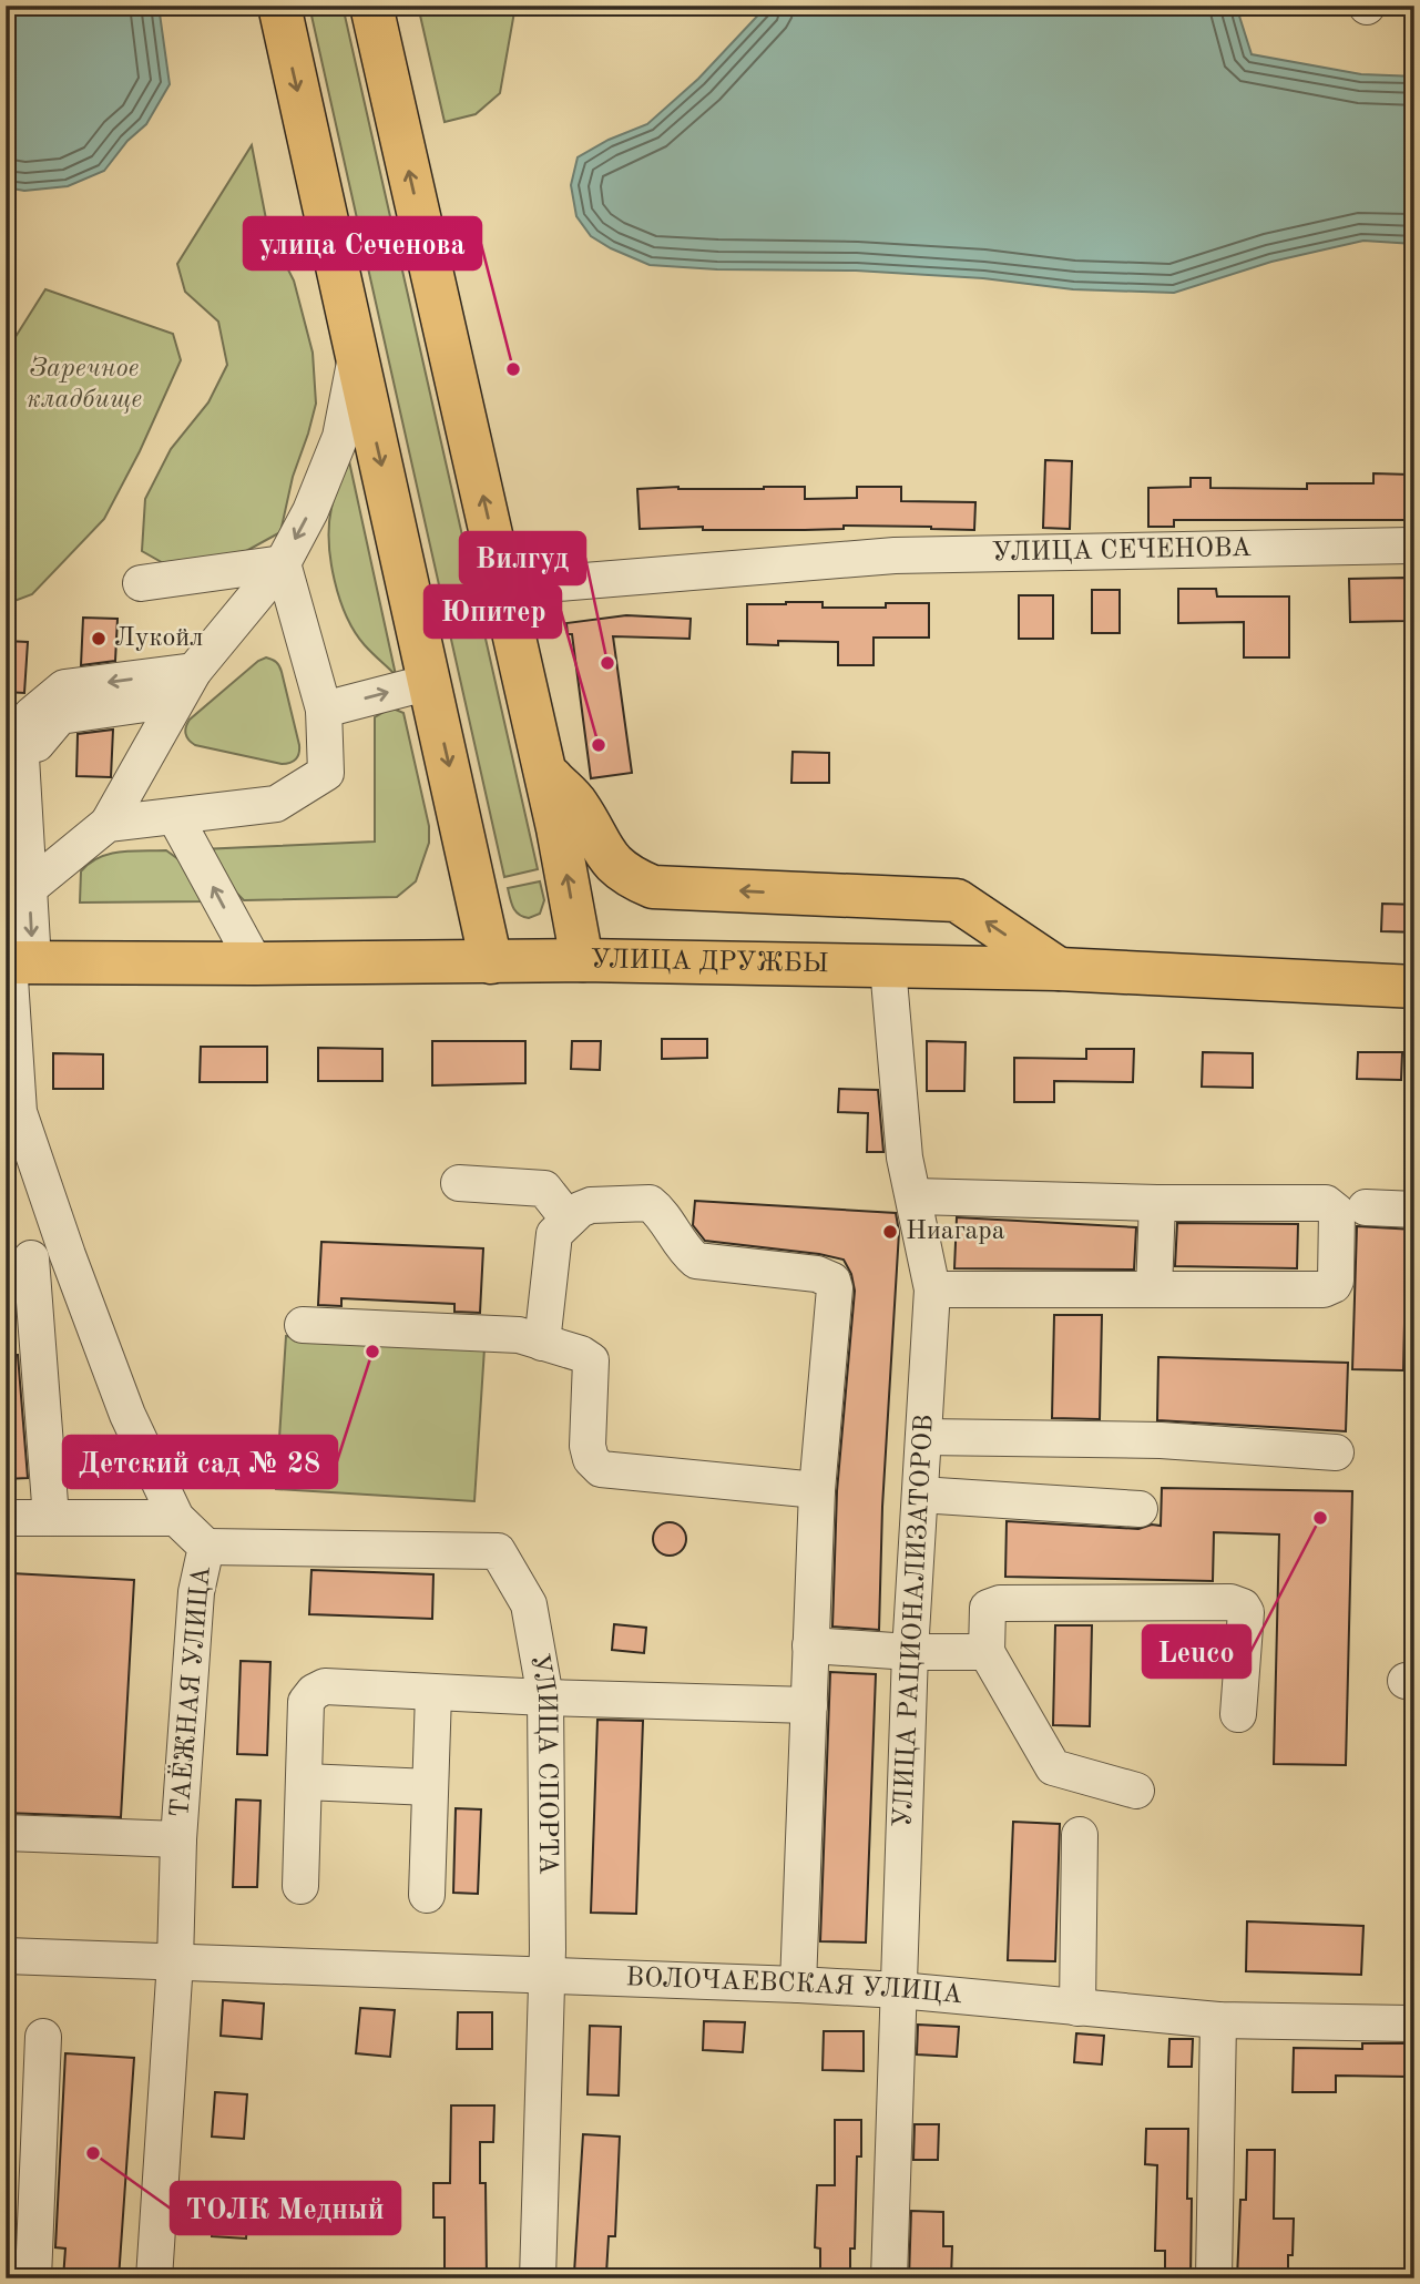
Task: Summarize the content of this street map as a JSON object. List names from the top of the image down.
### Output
{
  "streets": {
    "main road": ["УЛИЦА ДРУЖБЫ"],
    "street": [
      "УЛИЦА СЕЧЕНОВА",
      "УЛИЦА РАЦИОНАЛИЗАТОРОВ",
      "ТАЁЖНАЯ УЛИЦА",
      "УЛИЦА СПОРТА",
      "ВОЛОЧАЕВСКАЯ УЛИЦА"
    ]
  },
  "crossings": [
    ["УЛИЦА ДРУЖБЫ", "УЛИЦА РАЦИОНАЛИЗАТОРОВ"],
    ["УЛИЦА ДРУЖБЫ", "ТАЁЖНАЯ УЛИЦА"],
    ["УЛИЦА РАЦИОНАЛИЗАТОРОВ", "ВОЛОЧАЕВСКАЯ УЛИЦА"],
    ["ТАЁЖНАЯ УЛИЦА", "УЛИЦА СПОРТА"],
    ["ТАЁЖНАЯ УЛИЦА", "ВОЛОЧАЕВСКАЯ УЛИЦА"],
    ["УЛИЦА СПОРТА", "ВОЛОЧАЕВСКАЯ УЛИЦА"]
  ],
  "parks": ["Заречное кладбище"],
  "places": [
    "улица Сеченова",
    "Лукойл",
    "Вилгуд",
    "Юпитер",
    "Ниагара",
    "Детский сад № 28",
    "Leuco",
    "ТОЛК Медный"
  ]
}
